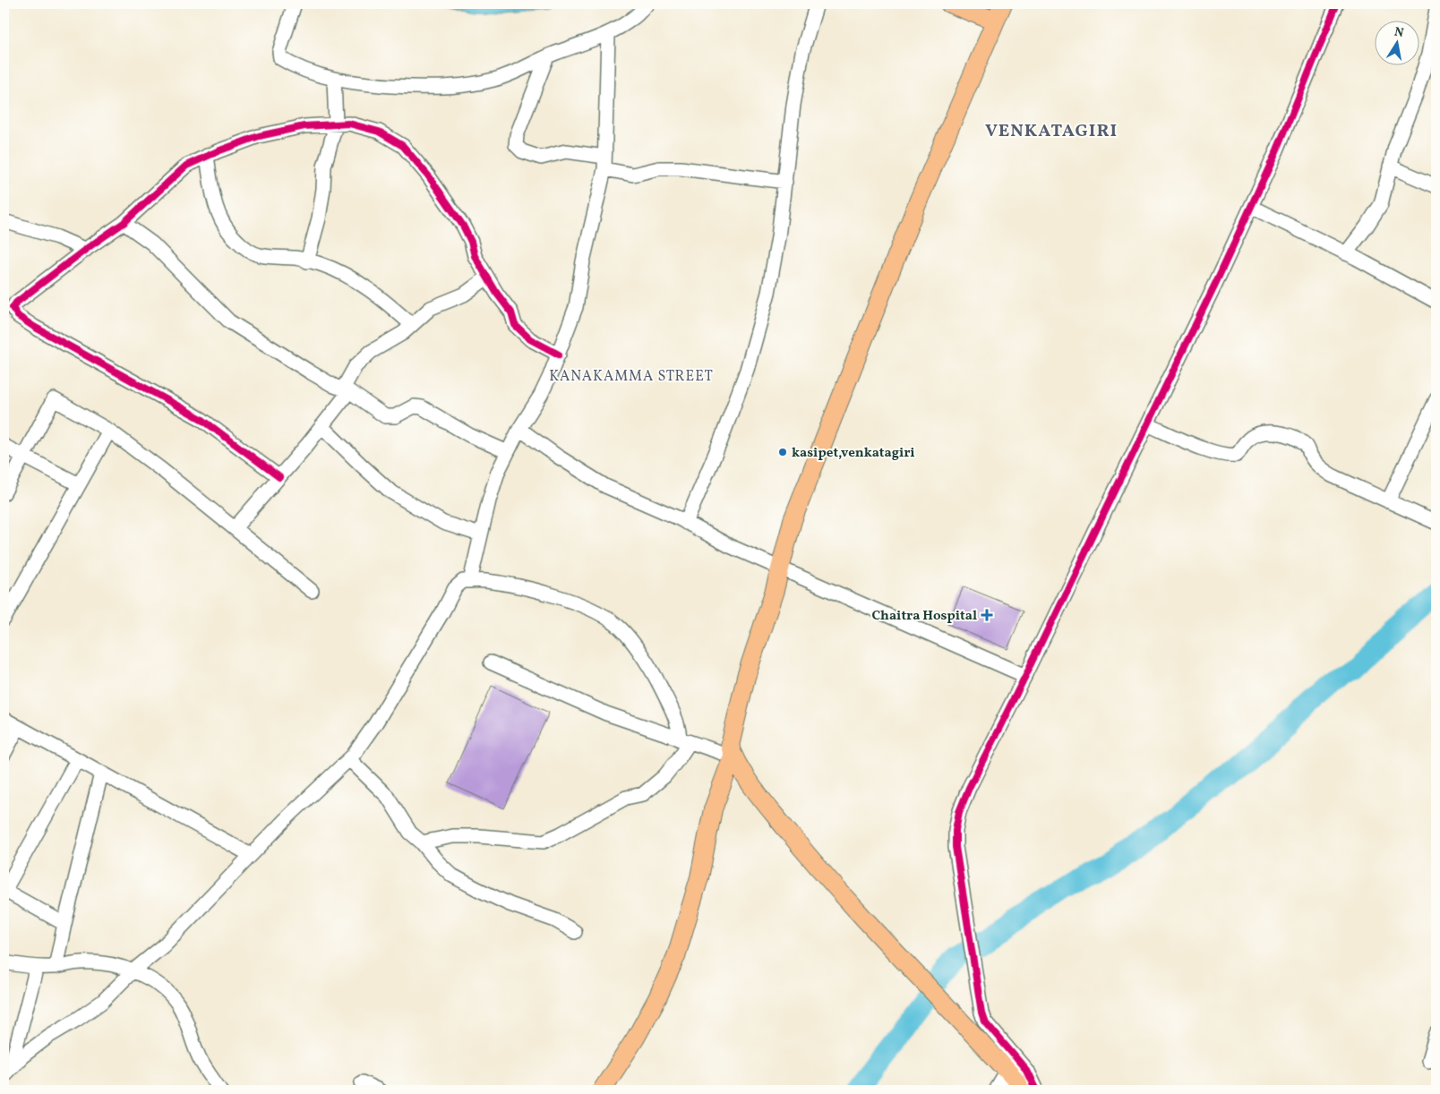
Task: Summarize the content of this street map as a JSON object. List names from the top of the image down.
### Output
{
  "districts": ["VENKATAGIRI", "KANAKAMMA STREET"],
  "places": {
    "other": ["kasipet,venkatagiri"],
    "health": ["Chaitra Hospital"]
  },
  "north": "top"
}
